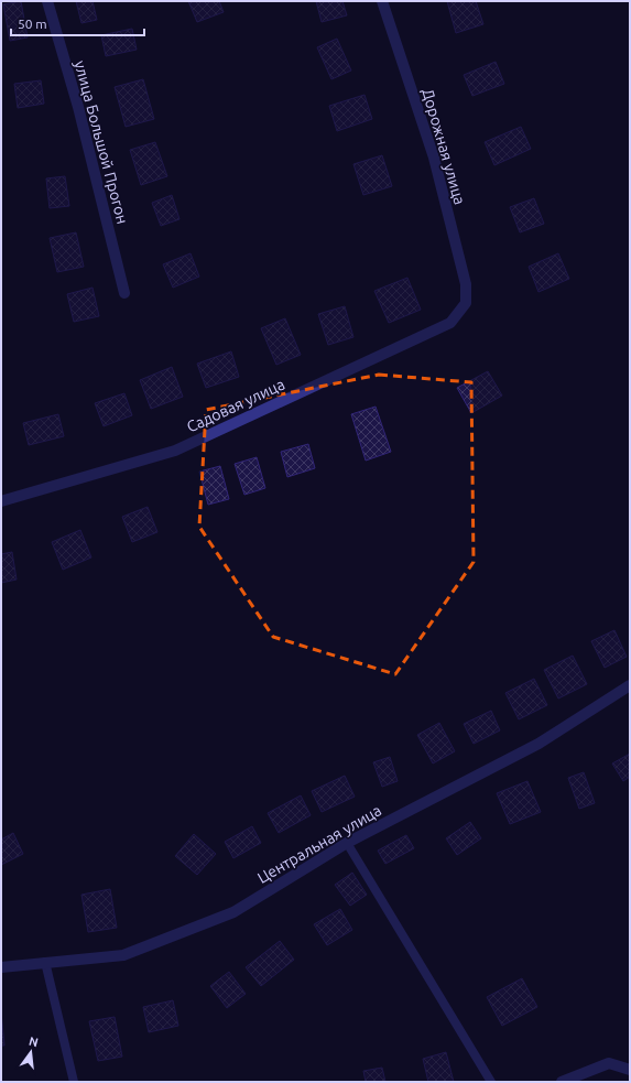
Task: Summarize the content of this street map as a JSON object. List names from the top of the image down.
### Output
{
  "streets": {
    "street": [
      "улица Большой Прогон",
      "Дорожная улица",
      "Садовая улица",
      "Центральная улица"
    ]
  },
  "crossings": [
    ["Дорожная улица", "Садовая улица"]
  ],
  "scale_bar": "50 m",
  "north": "top"
}
